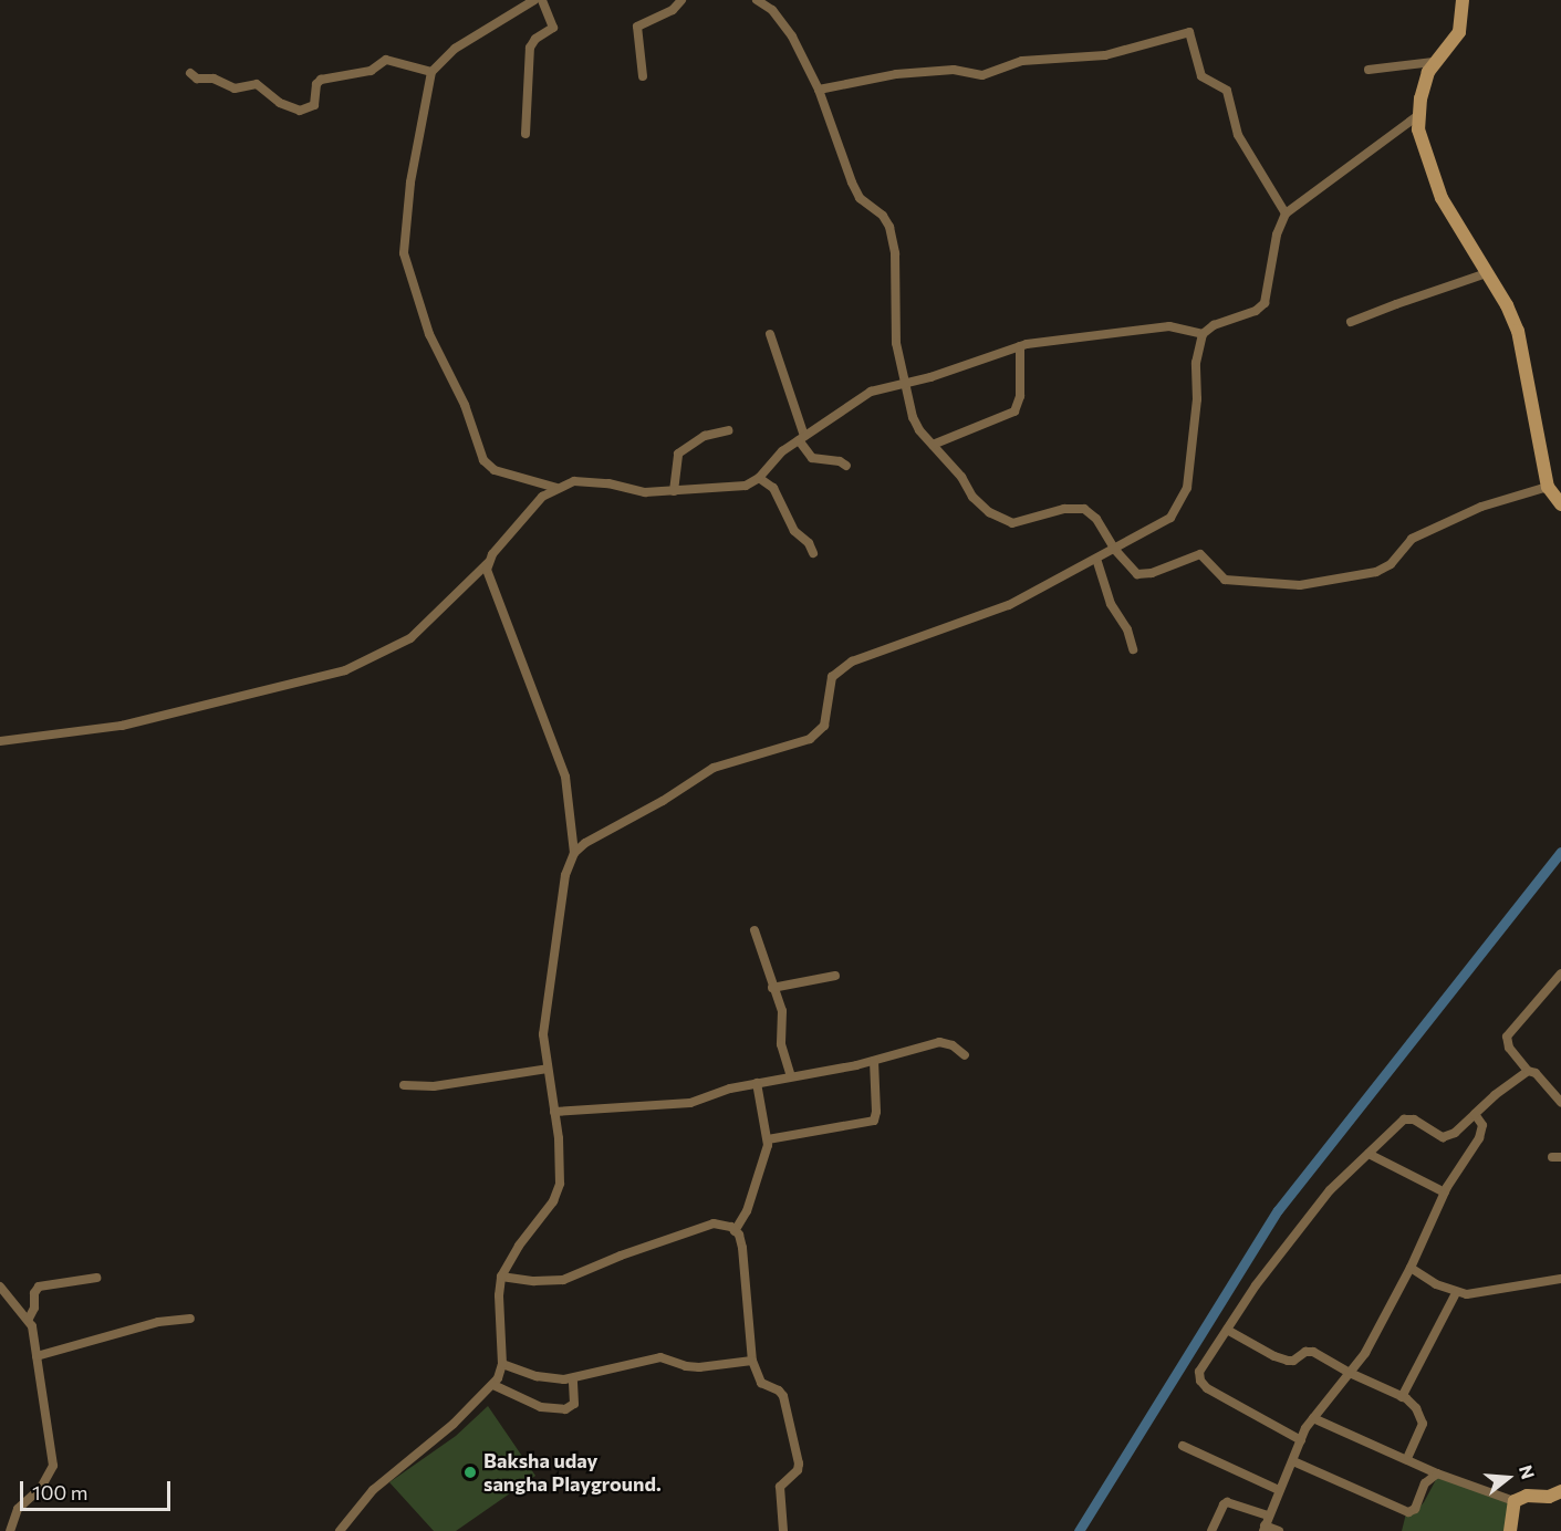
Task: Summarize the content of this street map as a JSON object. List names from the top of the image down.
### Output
{
  "places": ["Baksha uday sangha Playground."],
  "scale_bar": "100 m",
  "north": "right"
}
